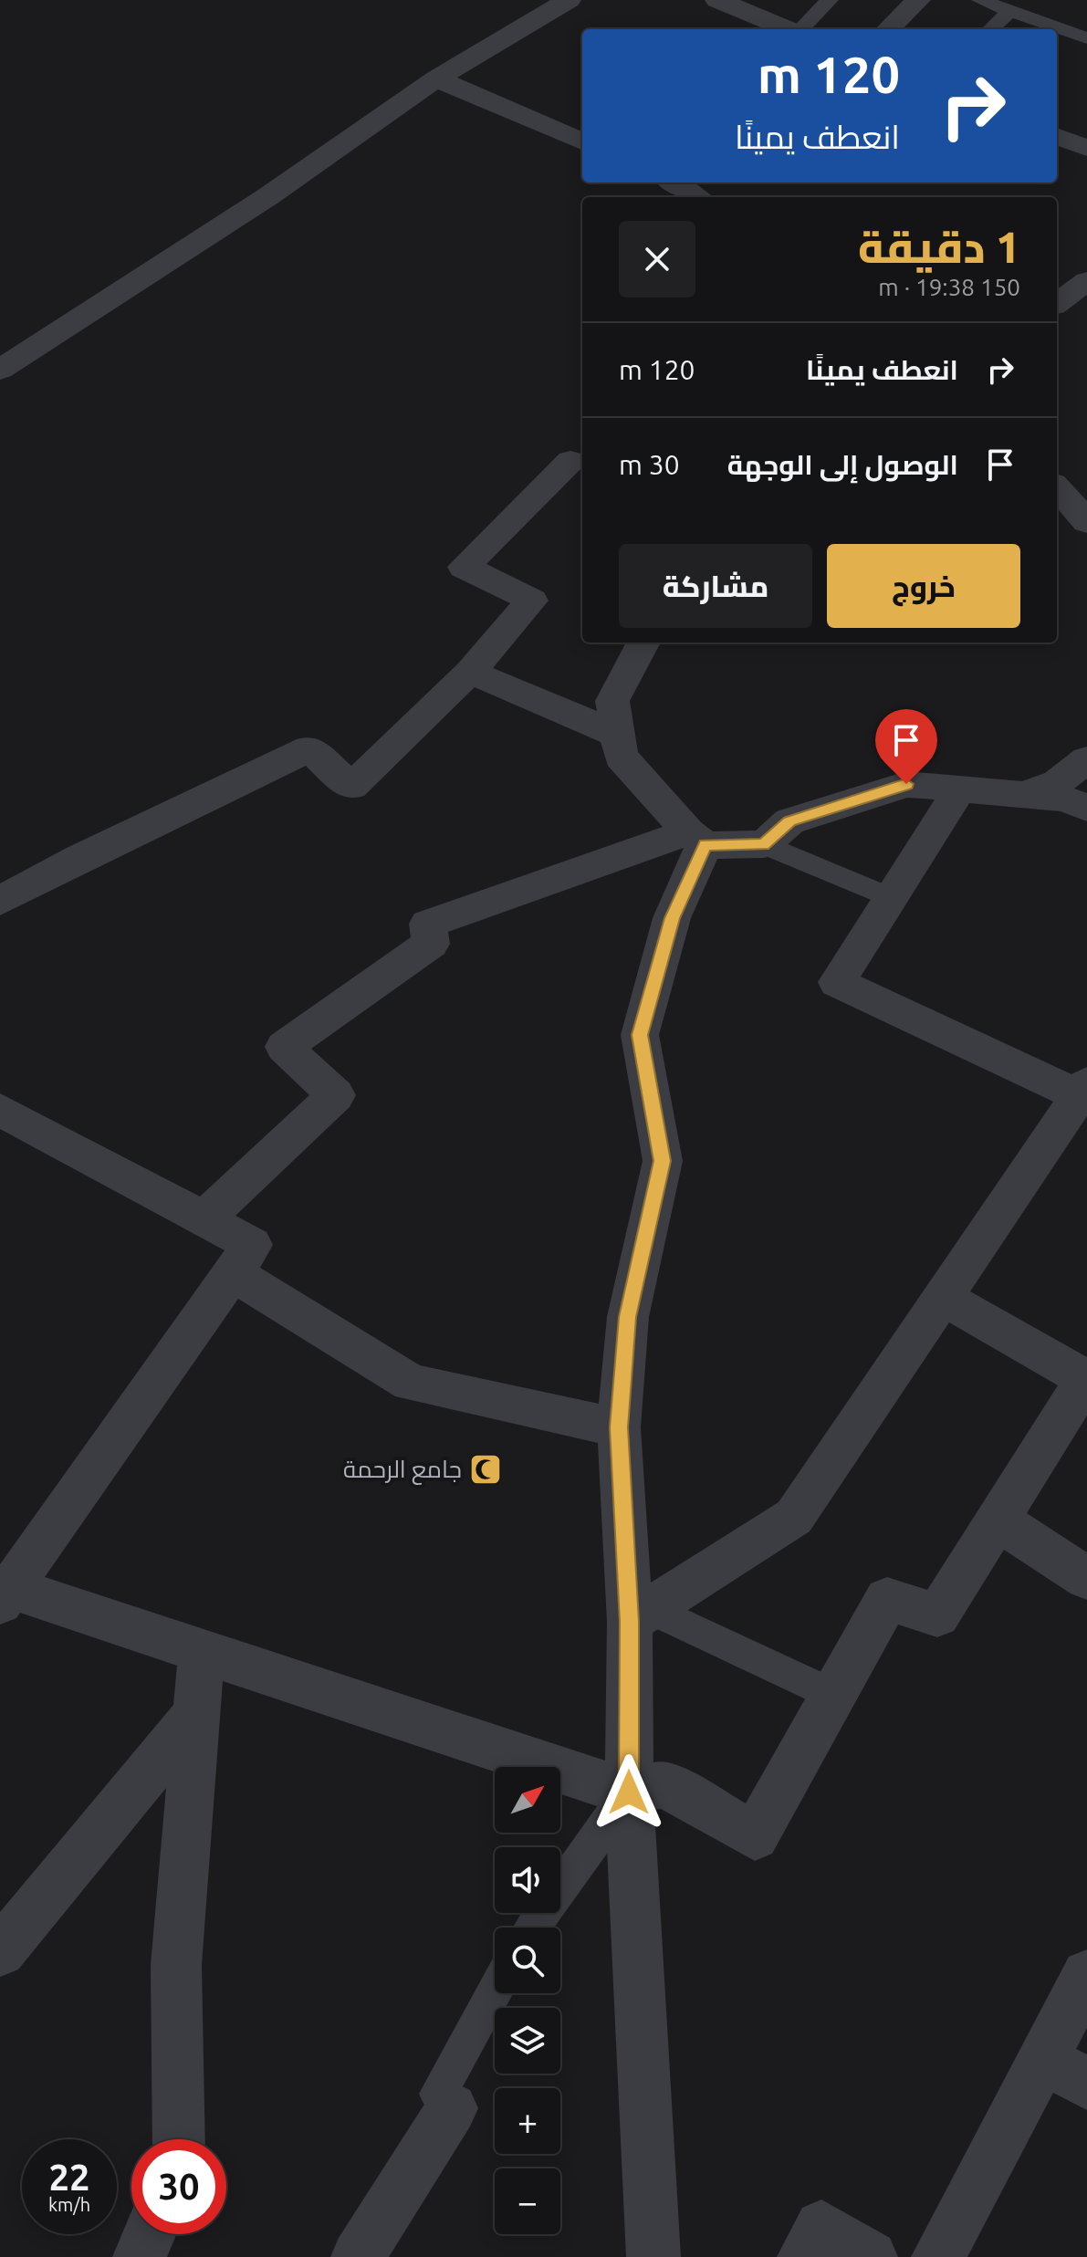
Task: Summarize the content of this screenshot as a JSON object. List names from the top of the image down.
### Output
{
  "places": {
    "mosque": ["جامع الرحمة"]
  },
  "north": "top right",
  "page": {
    "turn": ["120 m", "انعطف يمينًا"],
    "heading": ["1 دقيقة", "150 m · 19:38"],
    "list": [
      {
        "name": "انعطف يمينًا",
        "value": "120 m"
      },
      {
        "name": "الوصول إلى الوجهة",
        "value": "30 m"
      }
    ],
    "buttons": ["خروج", "مشاركة"],
    "map_buttons": ["+", "−"],
    "speed": "22 km/h",
    "limit": "30"
  }
}
